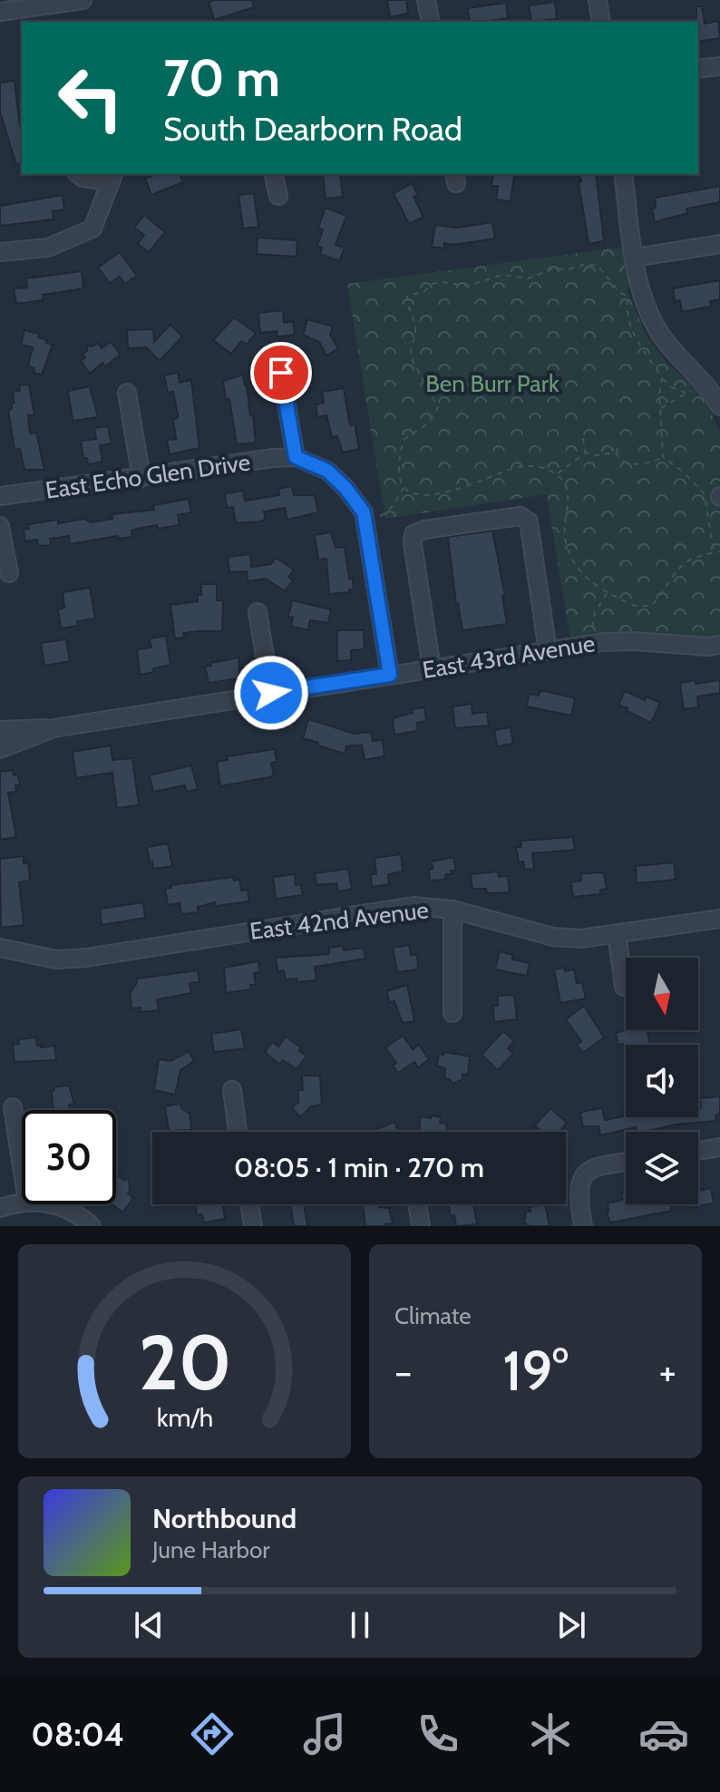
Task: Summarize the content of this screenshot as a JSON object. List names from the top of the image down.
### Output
{
  "streets": {
    "street": ["East Echo Glen Drive", "East 43rd Avenue", "East 42nd Avenue"]
  },
  "parks": ["Ben Burr Park"],
  "north": "bottom",
  "page": {
    "turn": ["70 m", "South Dearborn Road"],
    "limit": "30",
    "trip": "08:05 · 1 min · 270 m",
    "tile": "Climate",
    "heat": ["−", "19°", "+"],
    "song": ["Northbound", "June Harbor"],
    "tabs": "08:04",
    "gauge": ["20", "km/h"]
  }
}
